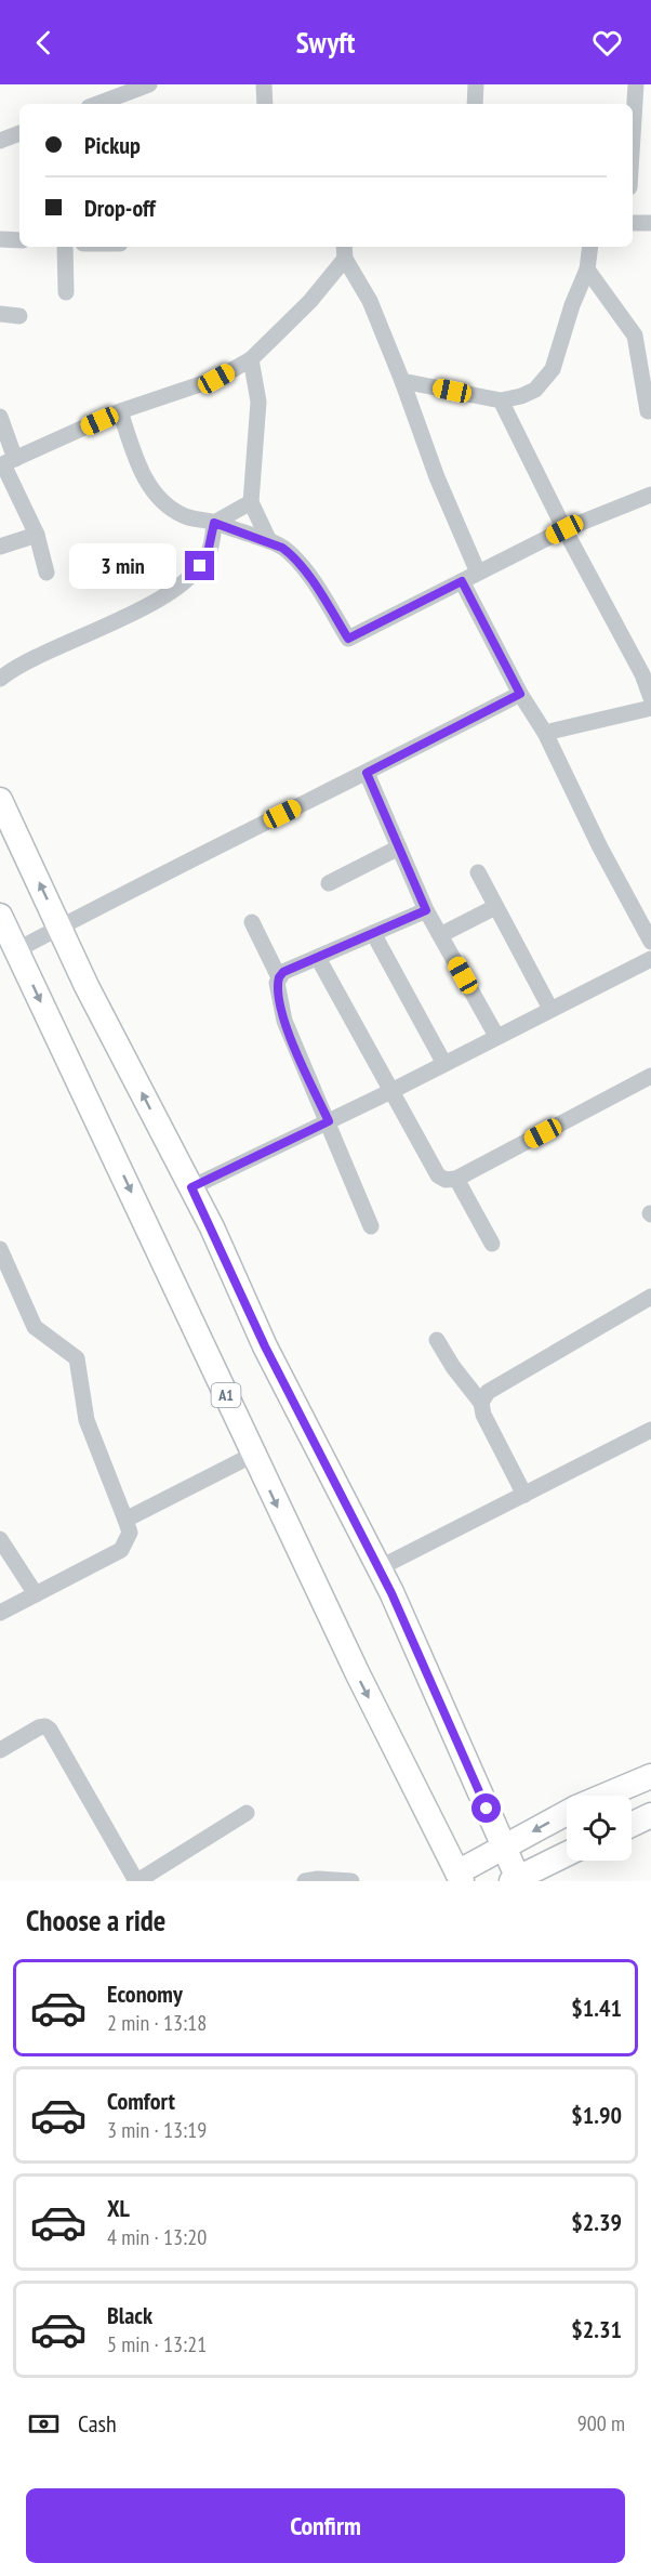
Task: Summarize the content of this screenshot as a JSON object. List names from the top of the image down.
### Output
{
  "streets": {
    "main road": ["A1"]
  },
  "page": {
    "header": "Swyft",
    "banner": ["Pickup", "Drop-off"],
    "bubble": "3 min",
    "heading": "Choose a ride",
    "list": [
      {
        "name": "Economy",
        "note": "2 min · 13:18",
        "value": "$1.41"
      },
      {
        "name": "Comfort",
        "note": "3 min · 13:19",
        "value": "$1.90"
      },
      {
        "name": "XL",
        "note": "4 min · 13:20",
        "value": "$2.39"
      },
      {
        "name": "Black",
        "note": "5 min · 13:21",
        "value": "$2.31"
      }
    ],
    "pay": ["Cash", "900 m"],
    "buttons": "Confirm"
  }
}
